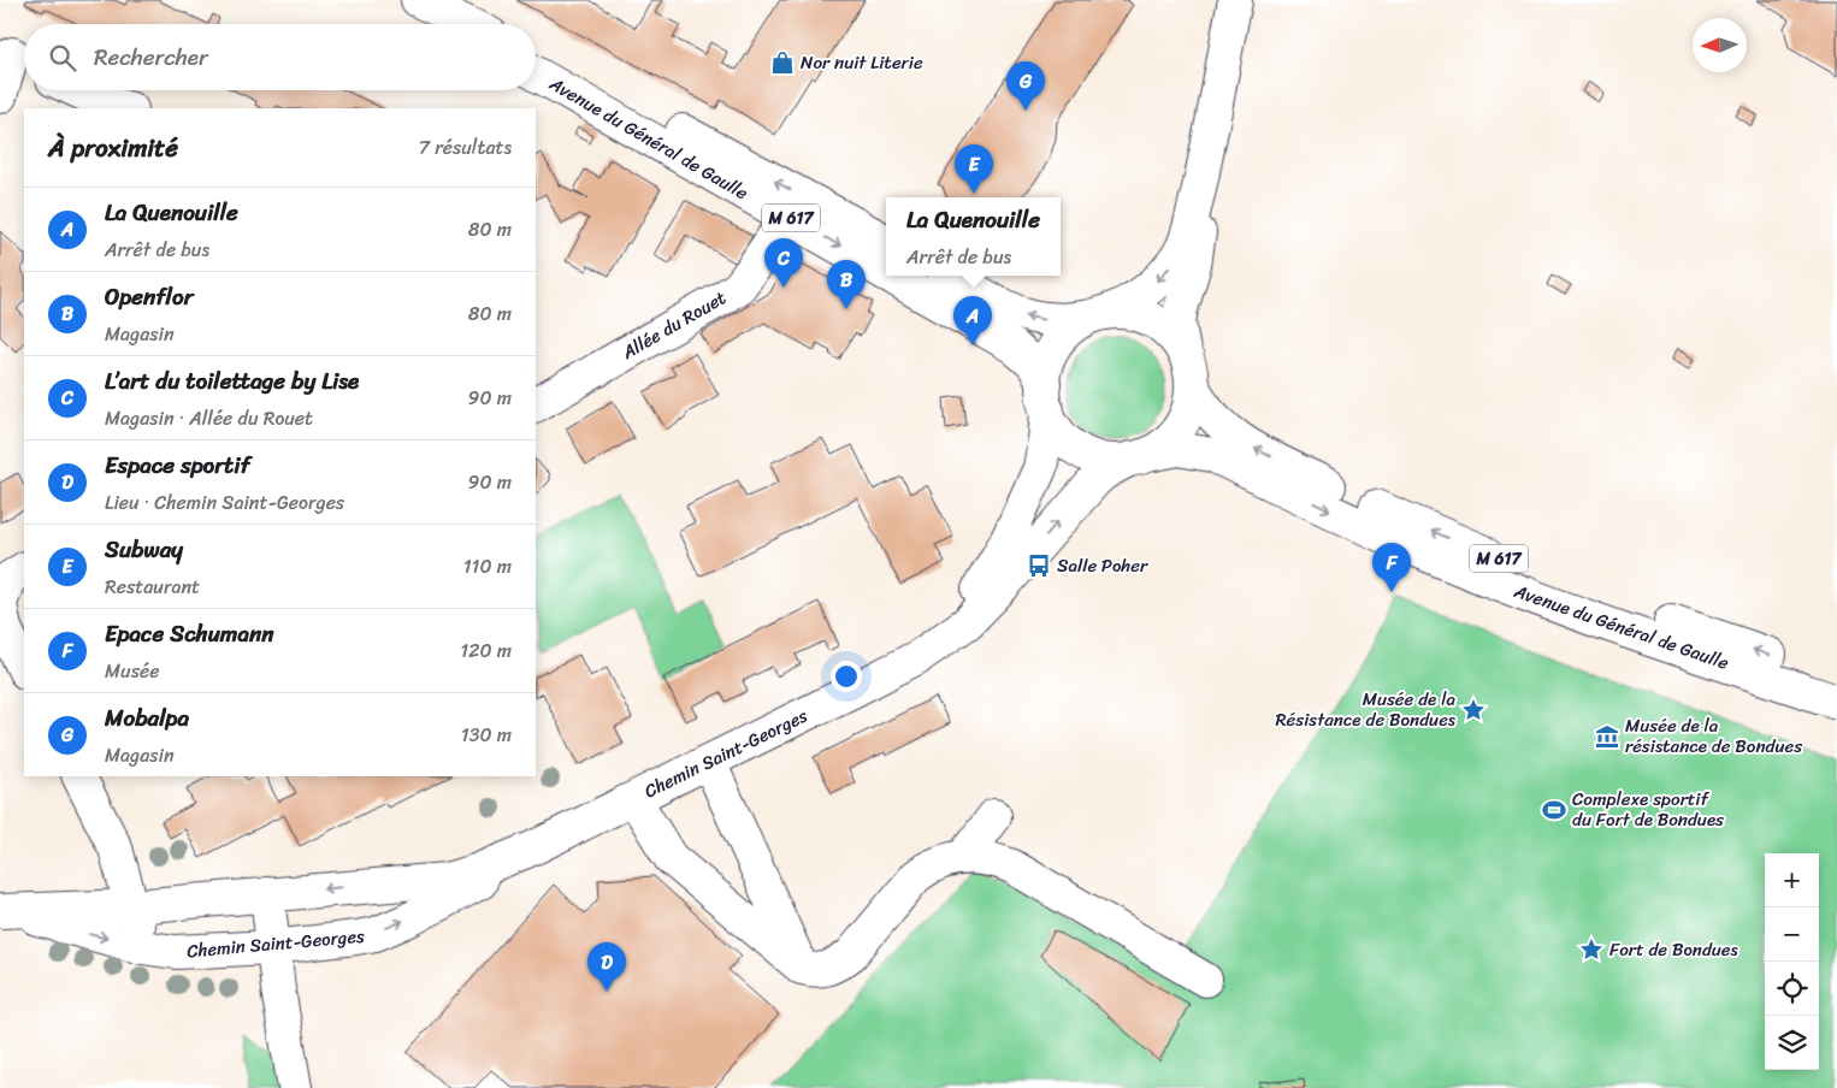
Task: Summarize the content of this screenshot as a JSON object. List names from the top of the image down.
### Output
{
  "streets": {
    "main road": [
      "Avenue du Général de Gaulle",
      "M 617",
      "Allée du Rouet",
      "Chemin Saint-Georges"
    ]
  },
  "crossings": [
    ["Avenue du Général de Gaulle", "Allée du Rouet"],
    ["Avenue du Général de Gaulle", "Chemin Saint-Georges"]
  ],
  "places": {
    "shop": ["Nor nuit Literie"],
    "bus stop": ["Salle Poher"],
    "place": ["Musée de la Résistance de Bondues", "Fort de Bondues"],
    "museum": ["Musée de la résistance de Bondues"],
    "sports": ["Complexe sportif du Fort de Bondues"]
  },
  "north": "left",
  "page": {
    "search": "Rechercher",
    "pins": [
      "G",
      "E",
      "C",
      "B",
      "A",
      "F",
      "D"
    ],
    "heading": ["À proximité", "7 résultats"],
    "list": [
      {
        "mark": "A",
        "name": "La Quenouille",
        "note": "Arrêt de bus",
        "value": "80 m"
      },
      {
        "mark": "B",
        "name": "Openflor",
        "note": "Magasin",
        "value": "80 m"
      },
      {
        "mark": "C",
        "name": "L’art du toilettage by Lise",
        "note": "Magasin · Allée du Rouet",
        "value": "90 m"
      },
      {
        "mark": "D",
        "name": "Espace sportif",
        "note": "Lieu · Chemin Saint-Georges",
        "value": "90 m"
      },
      {
        "mark": "E",
        "name": "Subway",
        "note": "Restaurant",
        "value": "110 m"
      },
      {
        "mark": "F",
        "name": "Epace Schumann",
        "note": "Musée",
        "value": "120 m"
      },
      {
        "mark": "G",
        "name": "Mobalpa",
        "note": "Magasin",
        "value": "130 m"
      }
    ],
    "popup": ["La Quenouille", "Arrêt de bus"],
    "map_buttons": ["+", "−"]
  }
}
